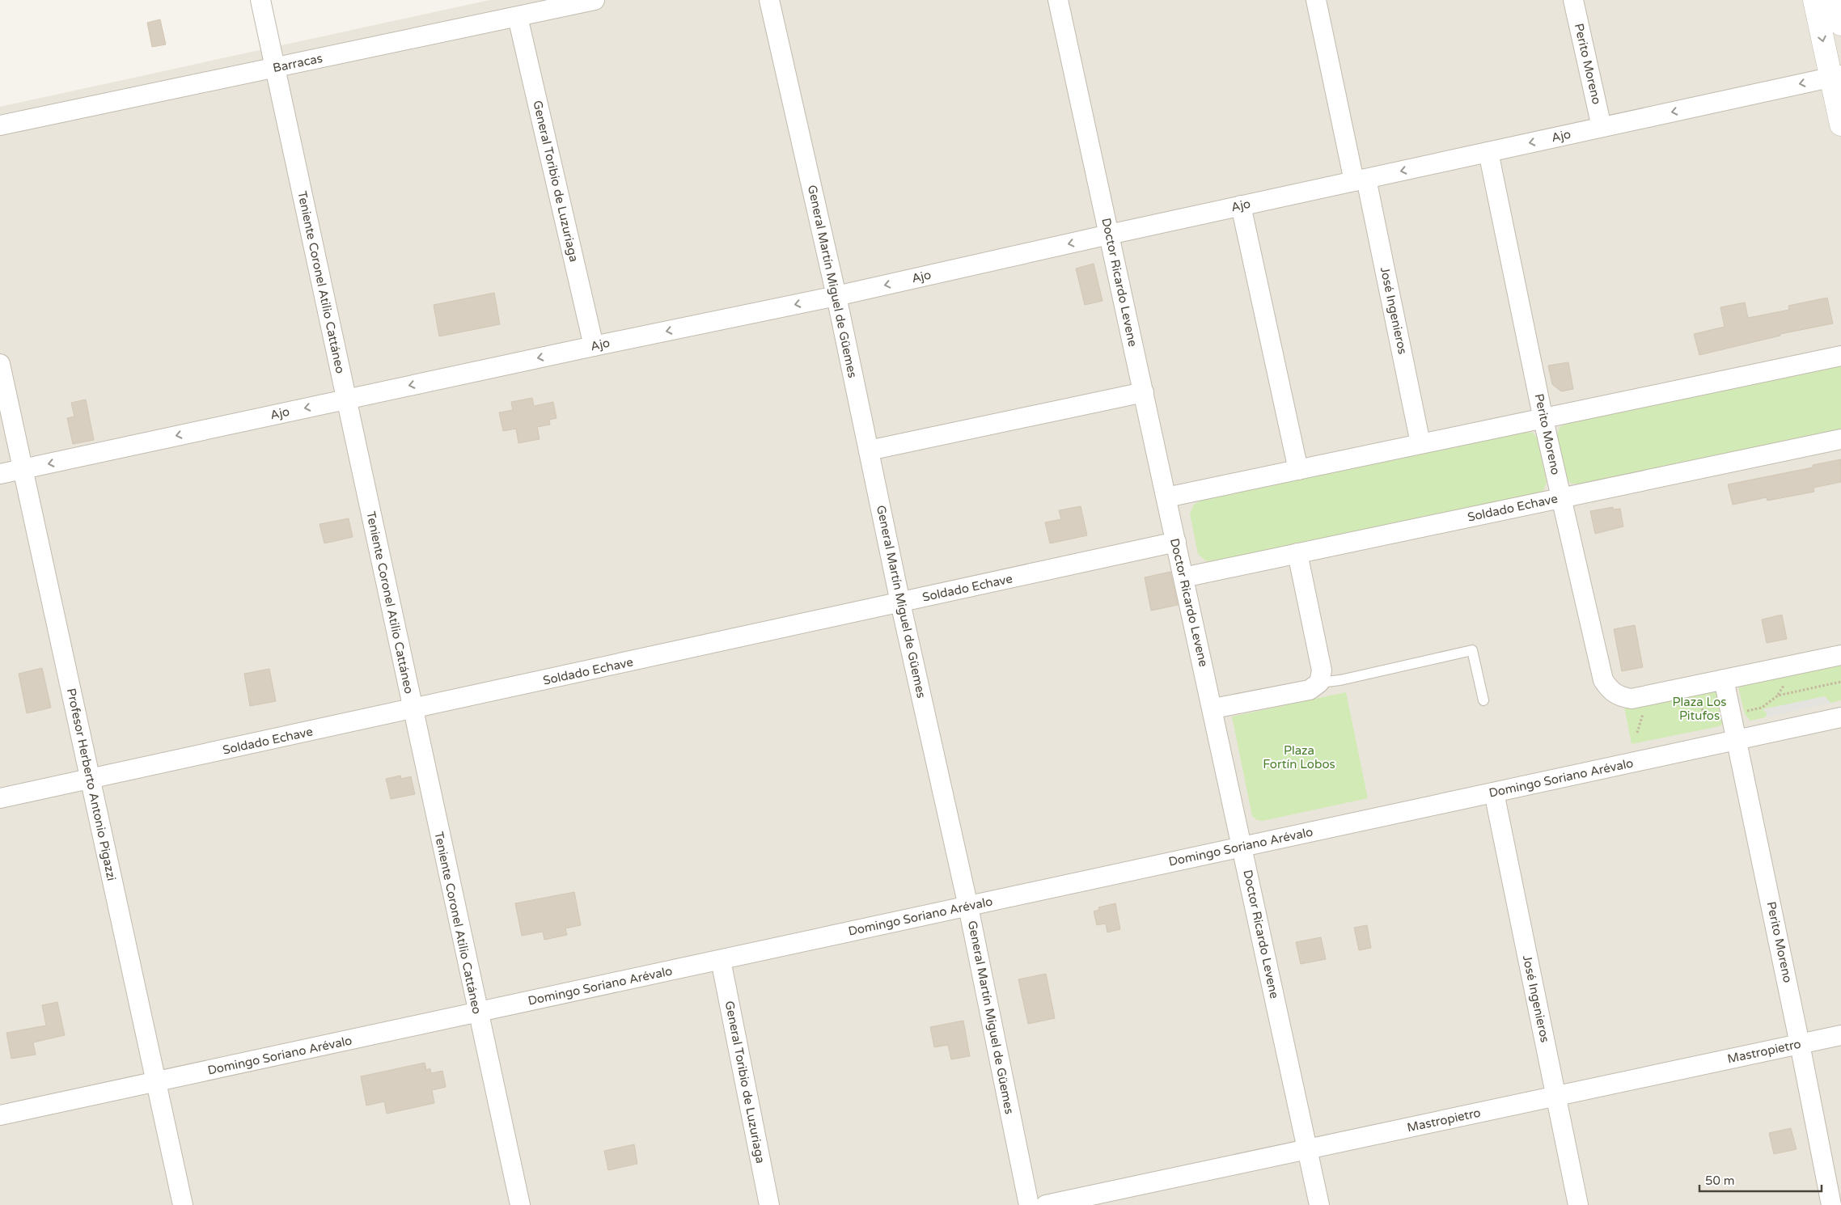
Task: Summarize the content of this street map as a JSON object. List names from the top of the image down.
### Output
{
  "streets": {
    "street": [
      "Barracas",
      "Perito Moreno",
      "Ajo",
      "General Toribio de Luzuriaga",
      "General Martín Miguel de Güemes",
      "Teniente Coronel Atilio Cattáneo",
      "Doctor Ricardo Levene",
      "José Ingenieros",
      "Soldado Echave",
      "Domingo Soriano Arévalo",
      "Profesor Herberto Antonio Pigazzi",
      "Mastropietro"
    ]
  },
  "crossings": [
    ["Barracas", "General Toribio de Luzuriaga"],
    ["Barracas", "Teniente Coronel Atilio Cattáneo"],
    ["Perito Moreno", "Ajo"],
    ["Perito Moreno", "Soldado Echave"],
    ["Perito Moreno", "Domingo Soriano Arévalo"],
    ["Perito Moreno", "Mastropietro"],
    ["Ajo", "General Toribio de Luzuriaga"],
    ["Ajo", "General Martín Miguel de Güemes"],
    ["Ajo", "Teniente Coronel Atilio Cattáneo"],
    ["Ajo", "Doctor Ricardo Levene"],
    ["Ajo", "José Ingenieros"],
    ["Ajo", "Profesor Herberto Antonio Pigazzi"],
    ["General Toribio de Luzuriaga", "Domingo Soriano Arévalo"],
    ["General Martín Miguel de Güemes", "Soldado Echave"],
    ["General Martín Miguel de Güemes", "Domingo Soriano Arévalo"],
    ["Teniente Coronel Atilio Cattáneo", "Soldado Echave"],
    ["Teniente Coronel Atilio Cattáneo", "Domingo Soriano Arévalo"],
    ["Doctor Ricardo Levene", "Soldado Echave"],
    ["Doctor Ricardo Levene", "Domingo Soriano Arévalo"],
    ["Doctor Ricardo Levene", "Mastropietro"],
    ["José Ingenieros", "Domingo Soriano Arévalo"],
    ["José Ingenieros", "Mastropietro"],
    ["Soldado Echave", "Profesor Herberto Antonio Pigazzi"],
    ["Domingo Soriano Arévalo", "Profesor Herberto Antonio Pigazzi"]
  ],
  "one_way": ["Ajo"],
  "parks": ["Plaza Los Pitufos", "Plaza Fortín Lobos"],
  "scale_bar": "50 m"
}
